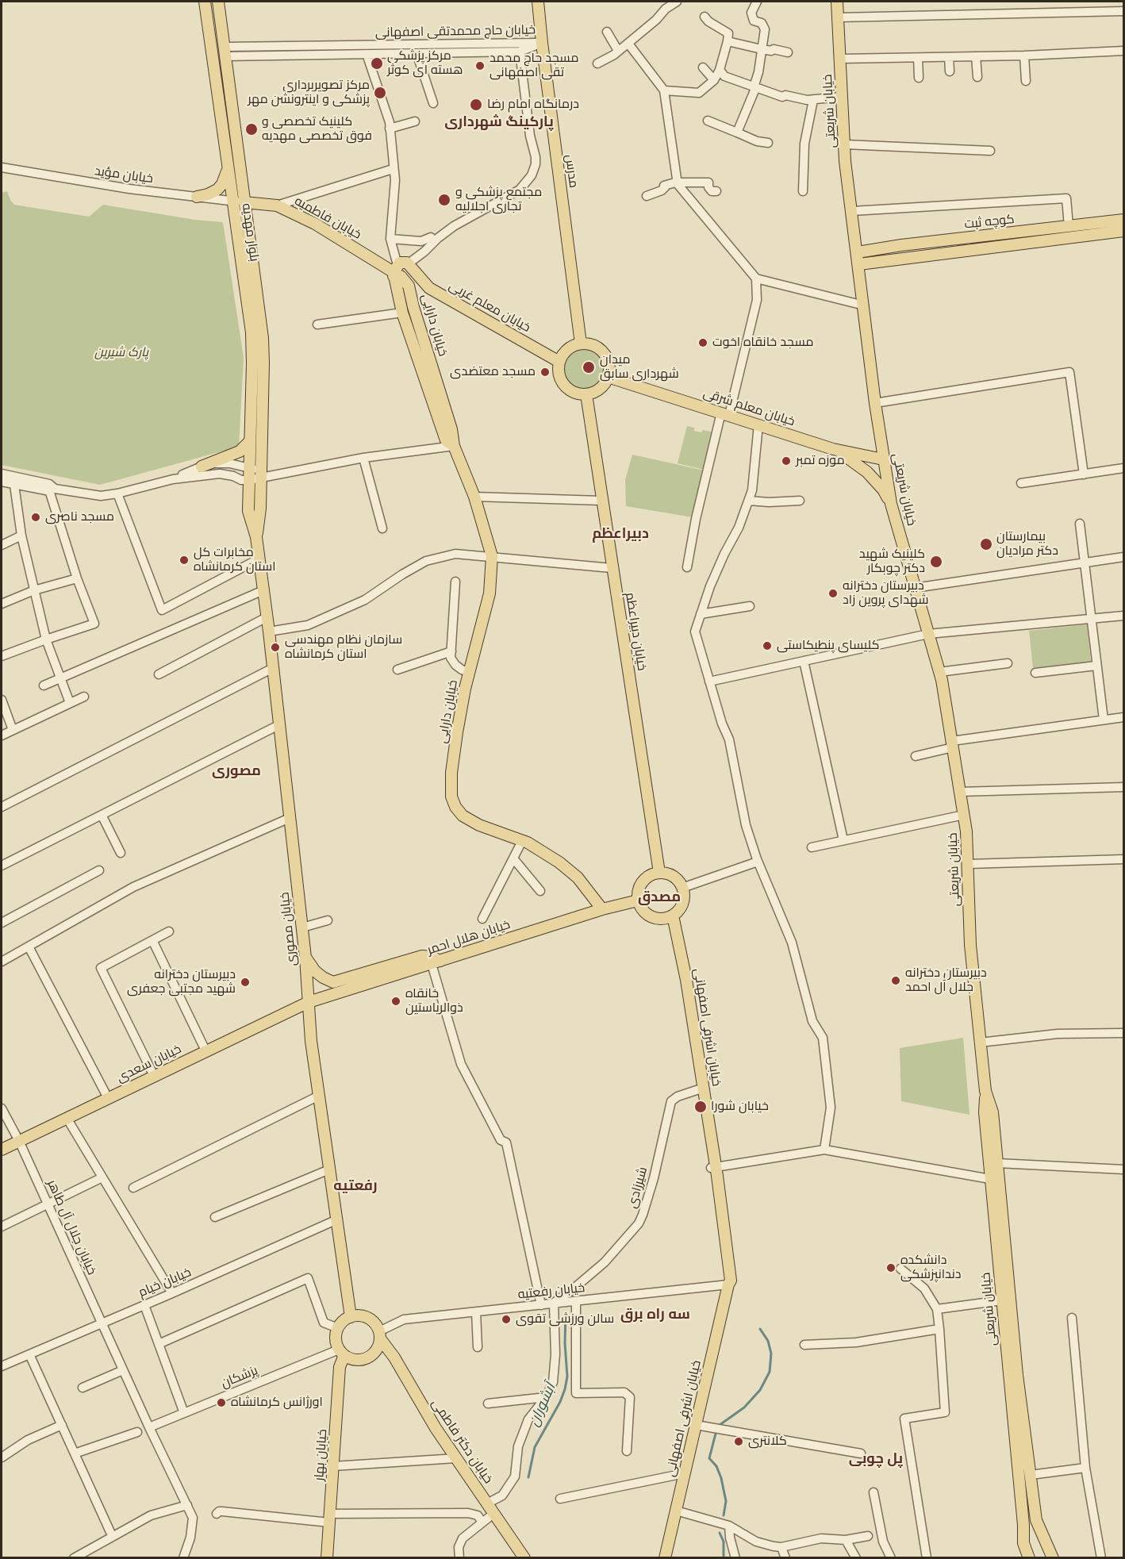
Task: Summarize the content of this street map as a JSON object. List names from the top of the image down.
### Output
{
  "streets": {
    "main road": [
      "خیابان شریعتی",
      "مدرس",
      "خیابان فاطمیه",
      "کوچه ثبت",
      "بلوار مهدیه",
      "خیابان معلم غربی",
      "خیابان دارایی",
      "خیابان معلم شرقی",
      "خیابان دبیراعظم",
      "خیابان مصوری",
      "خیابان هلال احمر",
      "خیابان اشرفی اصفهانی",
      "خیابان سعدی",
      "خیابان دکتر فاطمی",
      "خیابان بهار"
    ],
    "street": [
      "خیابان حاج محمدتقی اصفهانی",
      "خیابان مؤید",
      "شیرزادی",
      "خیابان جلال آل طاهر",
      "خیابان خیام",
      "خیابان رفعتیه",
      "پزشکان"
    ]
  },
  "crossings": [
    ["خیابان حاج محمدتقی اصفهانی", "مدرس"],
    ["خیابان حاج محمدتقی اصفهانی", "بلوار مهدیه"],
    ["خیابان شریعتی", "کوچه ثبت"],
    ["خیابان شریعتی", "خیابان معلم شرقی"],
    ["مدرس", "خیابان معلم غربی"],
    ["مدرس", "خیابان معلم شرقی"],
    ["مدرس", "خیابان دبیراعظم"],
    ["خیابان مؤید", "خیابان فاطمیه"],
    ["خیابان مؤید", "بلوار مهدیه"],
    ["خیابان فاطمیه", "بلوار مهدیه"],
    ["خیابان فاطمیه", "خیابان معلم غربی"],
    ["خیابان فاطمیه", "خیابان دارایی"],
    ["بلوار مهدیه", "خیابان مصوری"],
    ["خیابان معلم غربی", "خیابان دارایی"],
    ["خیابان معلم غربی", "خیابان معلم شرقی"],
    ["خیابان معلم غربی", "خیابان دبیراعظم"],
    ["خیابان دارایی", "خیابان هلال احمر"],
    ["خیابان معلم شرقی", "خیابان دبیراعظم"],
    ["خیابان دبیراعظم", "خیابان هلال احمر"],
    ["خیابان دبیراعظم", "خیابان اشرفی اصفهانی"],
    ["خیابان مصوری", "خیابان هلال احمر"],
    ["خیابان مصوری", "خیابان سعدی"],
    ["خیابان مصوری", "خیابان خیام"],
    ["خیابان مصوری", "خیابان رفعتیه"],
    ["خیابان مصوری", "پزشکان"],
    ["خیابان مصوری", "خیابان دکتر فاطمی"],
    ["خیابان مصوری", "خیابان بهار"],
    ["خیابان هلال احمر", "خیابان اشرفی اصفهانی"],
    ["خیابان هلال احمر", "خیابان سعدی"],
    ["خیابان اشرفی اصفهانی", "شیرزادی"],
    ["خیابان اشرفی اصفهانی", "خیابان رفعتیه"],
    ["خیابان سعدی", "خیابان جلال آل طاهر"],
    ["شیرزادی", "خیابان رفعتیه"],
    ["خیابان جلال آل طاهر", "خیابان خیام"],
    ["خیابان جلال آل طاهر", "پزشکان"],
    ["خیابان رفعتیه", "پزشکان"],
    ["خیابان رفعتیه", "خیابان دکتر فاطمی"],
    ["خیابان رفعتیه", "خیابان بهار"],
    ["پزشکان", "خیابان دکتر فاطمی"],
    ["پزشکان", "خیابان بهار"],
    ["خیابان دکتر فاطمی", "خیابان بهار"]
  ],
  "districts": [
    "پارکینگ شهرداری",
    "دبیراعظم",
    "مصوری",
    "مصدق",
    "رفعتیه",
    "سه راه برق",
    "پل چوبی"
  ],
  "water": ["آبشوران"],
  "parks": ["پارک شیرین"],
  "places": [
    "مرکز پزشکی هسته ای کوثر",
    "مسجد حاج محمد تقی اصفهانی",
    "مرکز تصویربرداری پزشکی و اینترونشن مهر",
    "درمانگاه امام رضا",
    "کلینیک تخصصی و فوق تخصصی مهدیه",
    "مجتمع پزشکی و تجاری اجلالیه",
    "مسجد خانقاه اخوت",
    "میدان شهرداری سابق",
    "مسجد معتضدی",
    "موزه تمبر",
    "مسجد ناصری",
    "بیمارستان دکتر مرادیان",
    "مخابرات کل استان کرمانشاه",
    "کلینیک شهید دکتر چوبکار",
    "دبیرستان دخترانه شهدای پروین زاد",
    "کلیسای پنطیکاستی",
    "سازمان نظام مهندسی استان کرمانشاه",
    "دبیرستان دخترانه جلال آل احمد",
    "دبیرستان دخترانه شهید مجتبی جعفری",
    "خانقاه ذوالریاستین",
    "خیابان شورا",
    "دانشکده دندانپزشکی",
    "سالن ورزشی تقوی",
    "اورژانس کرمانشاه",
    "کلانتری"
  ]
}
